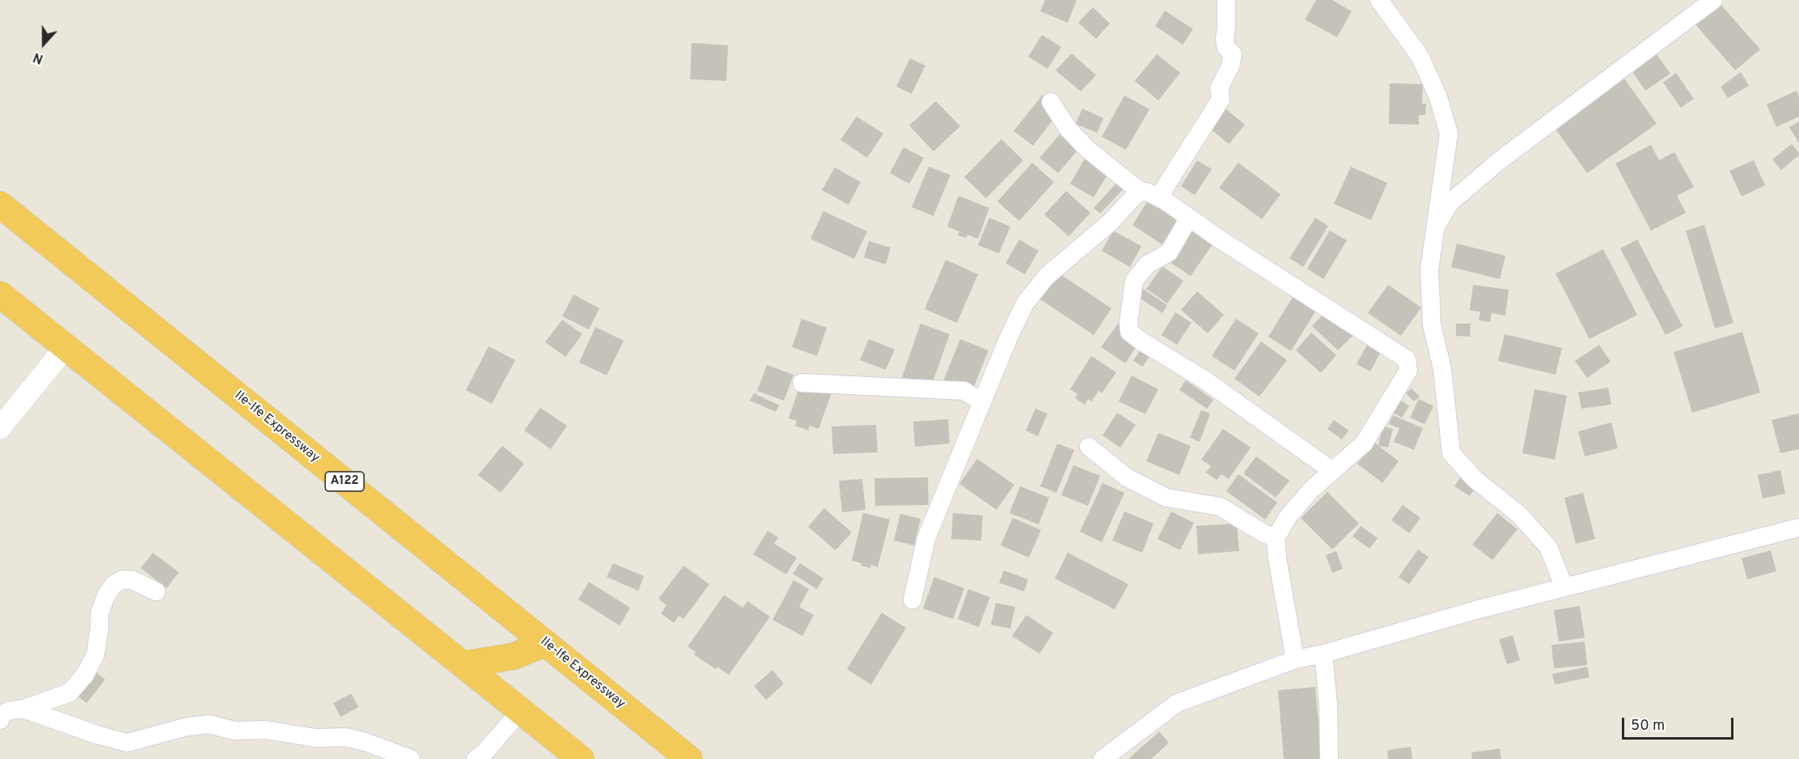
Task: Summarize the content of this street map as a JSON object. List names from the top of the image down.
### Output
{
  "streets": {
    "highway": ["Ile-Ife Expressway", "A122"]
  },
  "scale_bar": "50 m",
  "north": "bottom"
}
